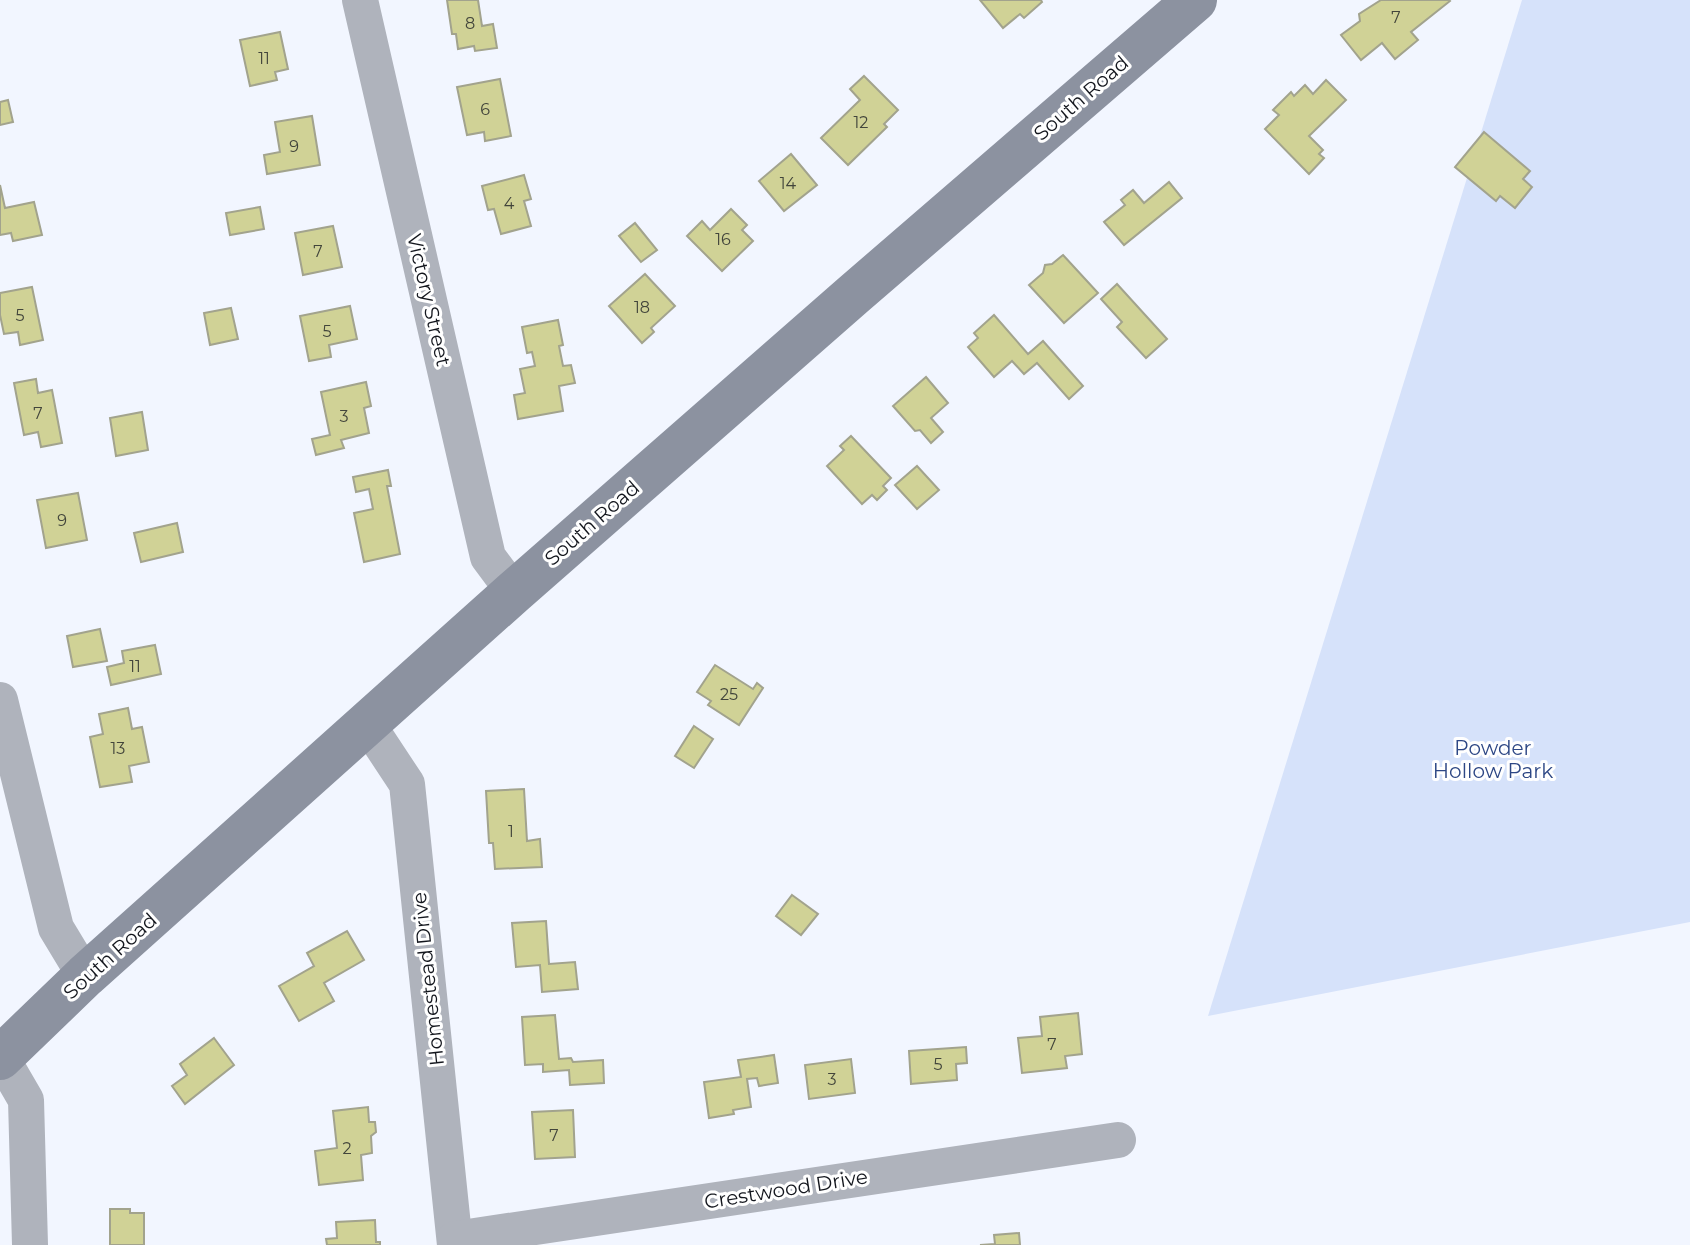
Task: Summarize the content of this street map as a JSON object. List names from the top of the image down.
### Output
{
  "streets": {
    "main road": ["South Road"],
    "street": ["Victory Street", "Homestead Drive", "Crestwood Drive"]
  },
  "crossings": [
    ["South Road", "Victory Street"],
    ["South Road", "Homestead Drive"],
    ["Homestead Drive", "Crestwood Drive"]
  ],
  "parks": ["Powder Hollow Park"],
  "house_numbers": [
    "7",
    "8",
    "11",
    "6",
    "12",
    "9",
    "14",
    "4",
    "16",
    "7",
    "18",
    "5",
    "5",
    "7",
    "3",
    "9",
    "11",
    "25",
    "13",
    "1",
    "7",
    "5",
    "3",
    "7",
    "2"
  ]
}
